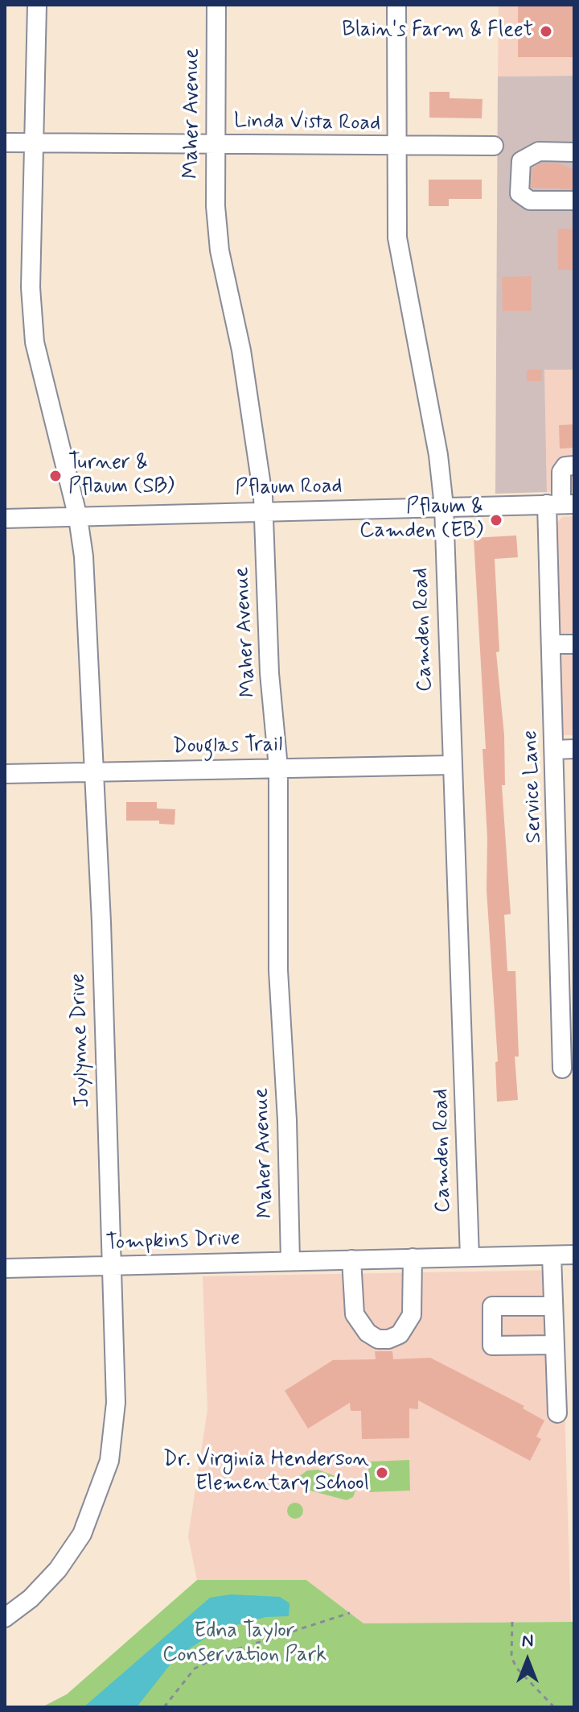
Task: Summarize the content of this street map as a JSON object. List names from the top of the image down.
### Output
{
  "streets": {
    "street": [
      "Maher Avenue",
      "Linda Vista Road",
      "Pflaum Road",
      "Camden Road",
      "Douglas Trail",
      "Service Lane",
      "Joylynne Drive",
      "Tompkins Drive"
    ]
  },
  "crossings": [
    ["Maher Avenue", "Linda Vista Road"],
    ["Maher Avenue", "Pflaum Road"],
    ["Maher Avenue", "Douglas Trail"],
    ["Maher Avenue", "Tompkins Drive"],
    ["Linda Vista Road", "Camden Road"],
    ["Linda Vista Road", "Joylynne Drive"],
    ["Pflaum Road", "Camden Road"],
    ["Pflaum Road", "Service Lane"],
    ["Pflaum Road", "Joylynne Drive"],
    ["Camden Road", "Douglas Trail"],
    ["Camden Road", "Tompkins Drive"],
    ["Douglas Trail", "Joylynne Drive"],
    ["Joylynne Drive", "Tompkins Drive"]
  ],
  "parks": ["Edna Taylor Conservation Park"],
  "places": [
    "Blain's Farm & Fleet",
    "Turner & Pflaum (SB)",
    "Pflaum & Camden (EB)",
    "Dr. Virginia Henderson Elementary School"
  ],
  "north": "top"
}
